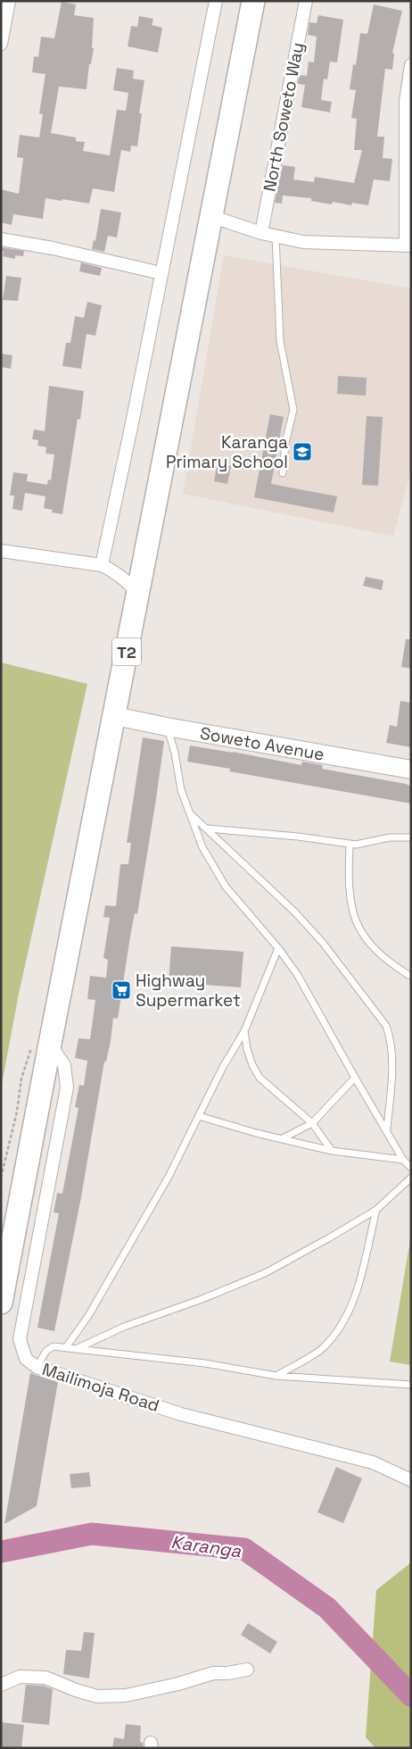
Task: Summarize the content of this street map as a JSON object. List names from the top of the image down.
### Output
{
  "streets": {
    "highway": ["T2"],
    "street": ["North Soweto Way", "Soweto Avenue", "Mailimoja Road"]
  },
  "crossings": [
    ["T2", "Soweto Avenue"],
    ["T2", "Mailimoja Road"]
  ],
  "water": ["Karanga"],
  "places": {
    "school or university": ["Karanga Primary School"],
    "supermarket": ["Highway Supermarket"]
  }
}
